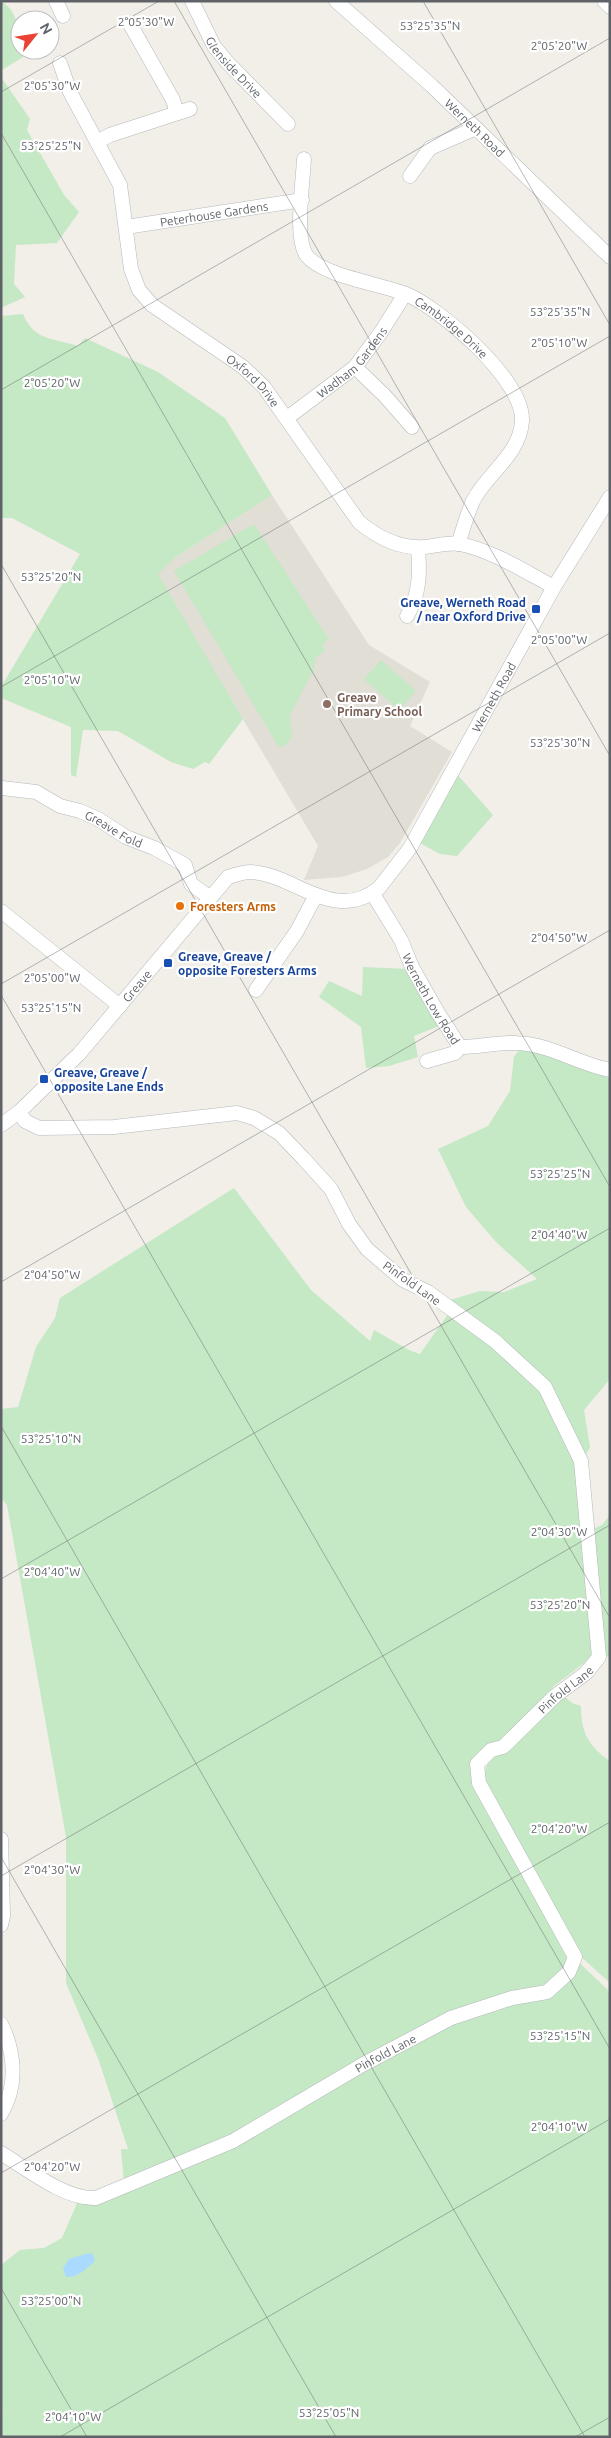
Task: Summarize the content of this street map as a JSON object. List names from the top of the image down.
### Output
{
  "streets": {
    "street": [
      "Glenside Drive",
      "Werneth Road",
      "Peterhouse Gardens",
      "Cambridge Drive",
      "Wadham Gardens",
      "Oxford Drive",
      "Greave Fold",
      "Greave",
      "Werneth Low Road",
      "Pinfold Lane"
    ]
  },
  "crossings": [
    ["Werneth Road", "Oxford Drive"],
    ["Werneth Road", "Greave"],
    ["Werneth Road", "Werneth Low Road"],
    ["Peterhouse Gardens", "Cambridge Drive"],
    ["Peterhouse Gardens", "Oxford Drive"],
    ["Cambridge Drive", "Wadham Gardens"],
    ["Cambridge Drive", "Oxford Drive"],
    ["Wadham Gardens", "Oxford Drive"],
    ["Greave Fold", "Greave"],
    ["Greave", "Werneth Low Road"],
    ["Greave", "Pinfold Lane"]
  ],
  "places": {
    "transit": ["Greave, Werneth Road / near Oxford Drive", "Greave, Greave / opposite Foresters Arms", "Greave, Greave / opposite Lane Ends"],
    "other": ["Greave Primary School", "Foresters Arms"]
  },
  "north": "top right",
  "coordinates": [
    "2°05'30\"W",
    "53°25'35\"N",
    "2°05'20\"W",
    "53°25'25\"N",
    "2°05'10\"W",
    "53°25'20\"N",
    "2°05'00\"W",
    "53°25'30\"N",
    "2°04'50\"W",
    "53°25'15\"N",
    "2°04'40\"W",
    "53°25'10\"N",
    "2°04'30\"W",
    "2°04'20\"W",
    "2°04'10\"W",
    "53°25'00\"N",
    "53°25'05\"N"
  ]
}
